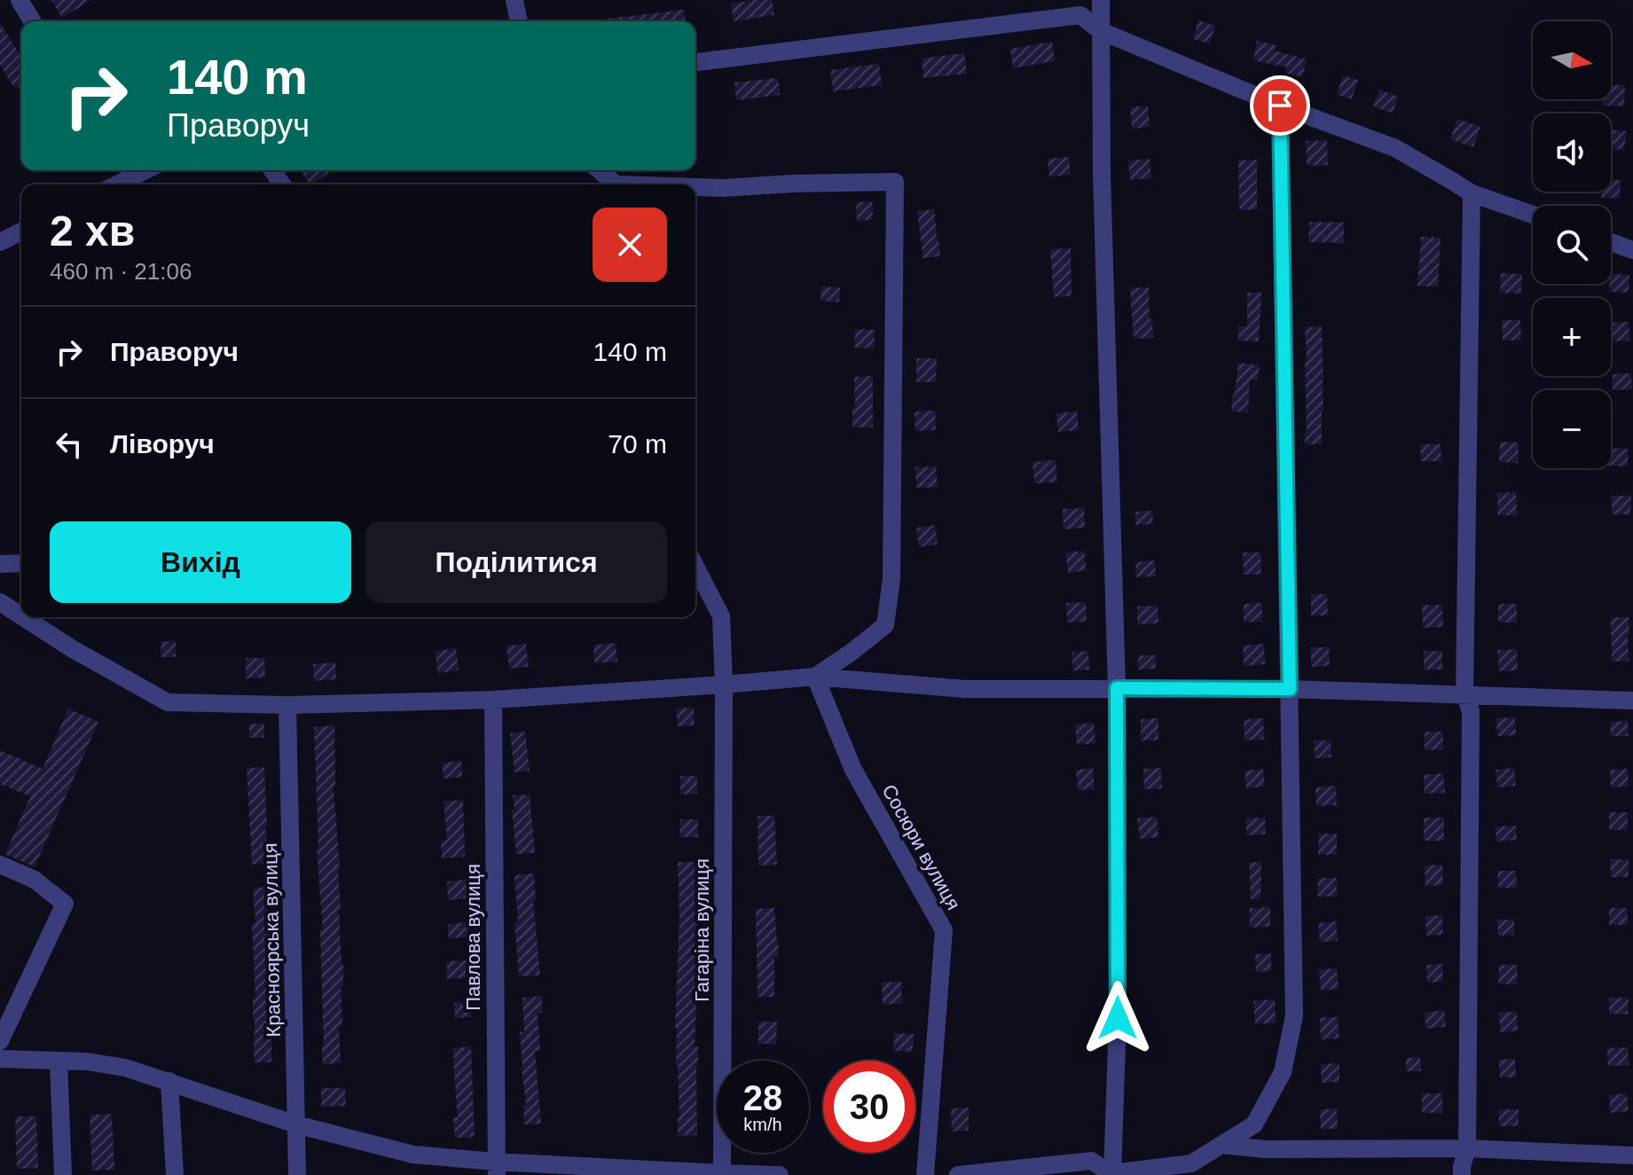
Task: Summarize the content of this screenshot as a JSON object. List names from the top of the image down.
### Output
{
  "streets": {
    "street": [
      "Сосюри вулиця",
      "Гагаріна вулиця",
      "Павлова вулиця",
      "Красноярська вулиця"
    ]
  },
  "north": "right",
  "page": {
    "map_buttons": ["+", "−"],
    "turn": ["140 m", "Праворуч"],
    "heading": ["2 хв", "460 m · 21:06"],
    "list": [
      {
        "name": "Праворуч",
        "value": "140 m"
      },
      {
        "name": "Ліворуч",
        "value": "70 m"
      }
    ],
    "buttons": ["Вихід", "Поділитися"],
    "speed": "28 km/h",
    "limit": "30"
  }
}
